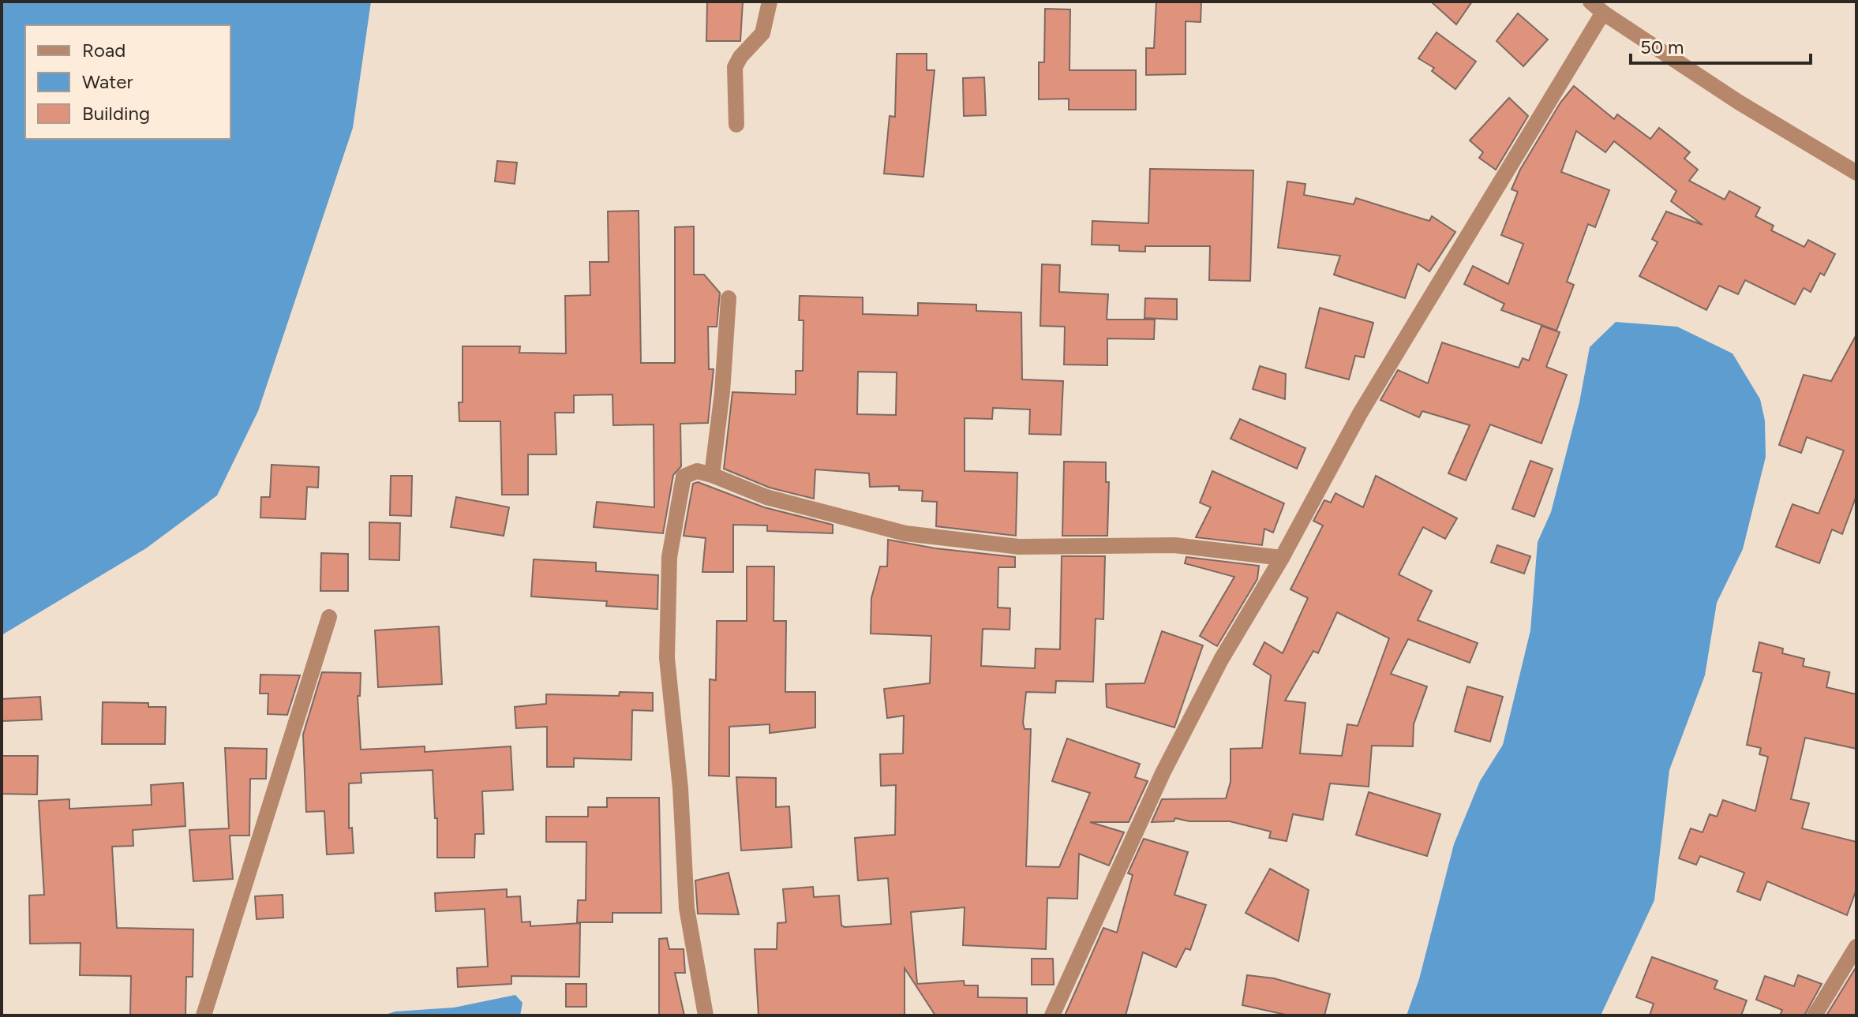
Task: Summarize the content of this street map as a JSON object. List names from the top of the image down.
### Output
{
  "legend": ["Road", "Water", "Building"],
  "scale_bar": "50 m"
}
